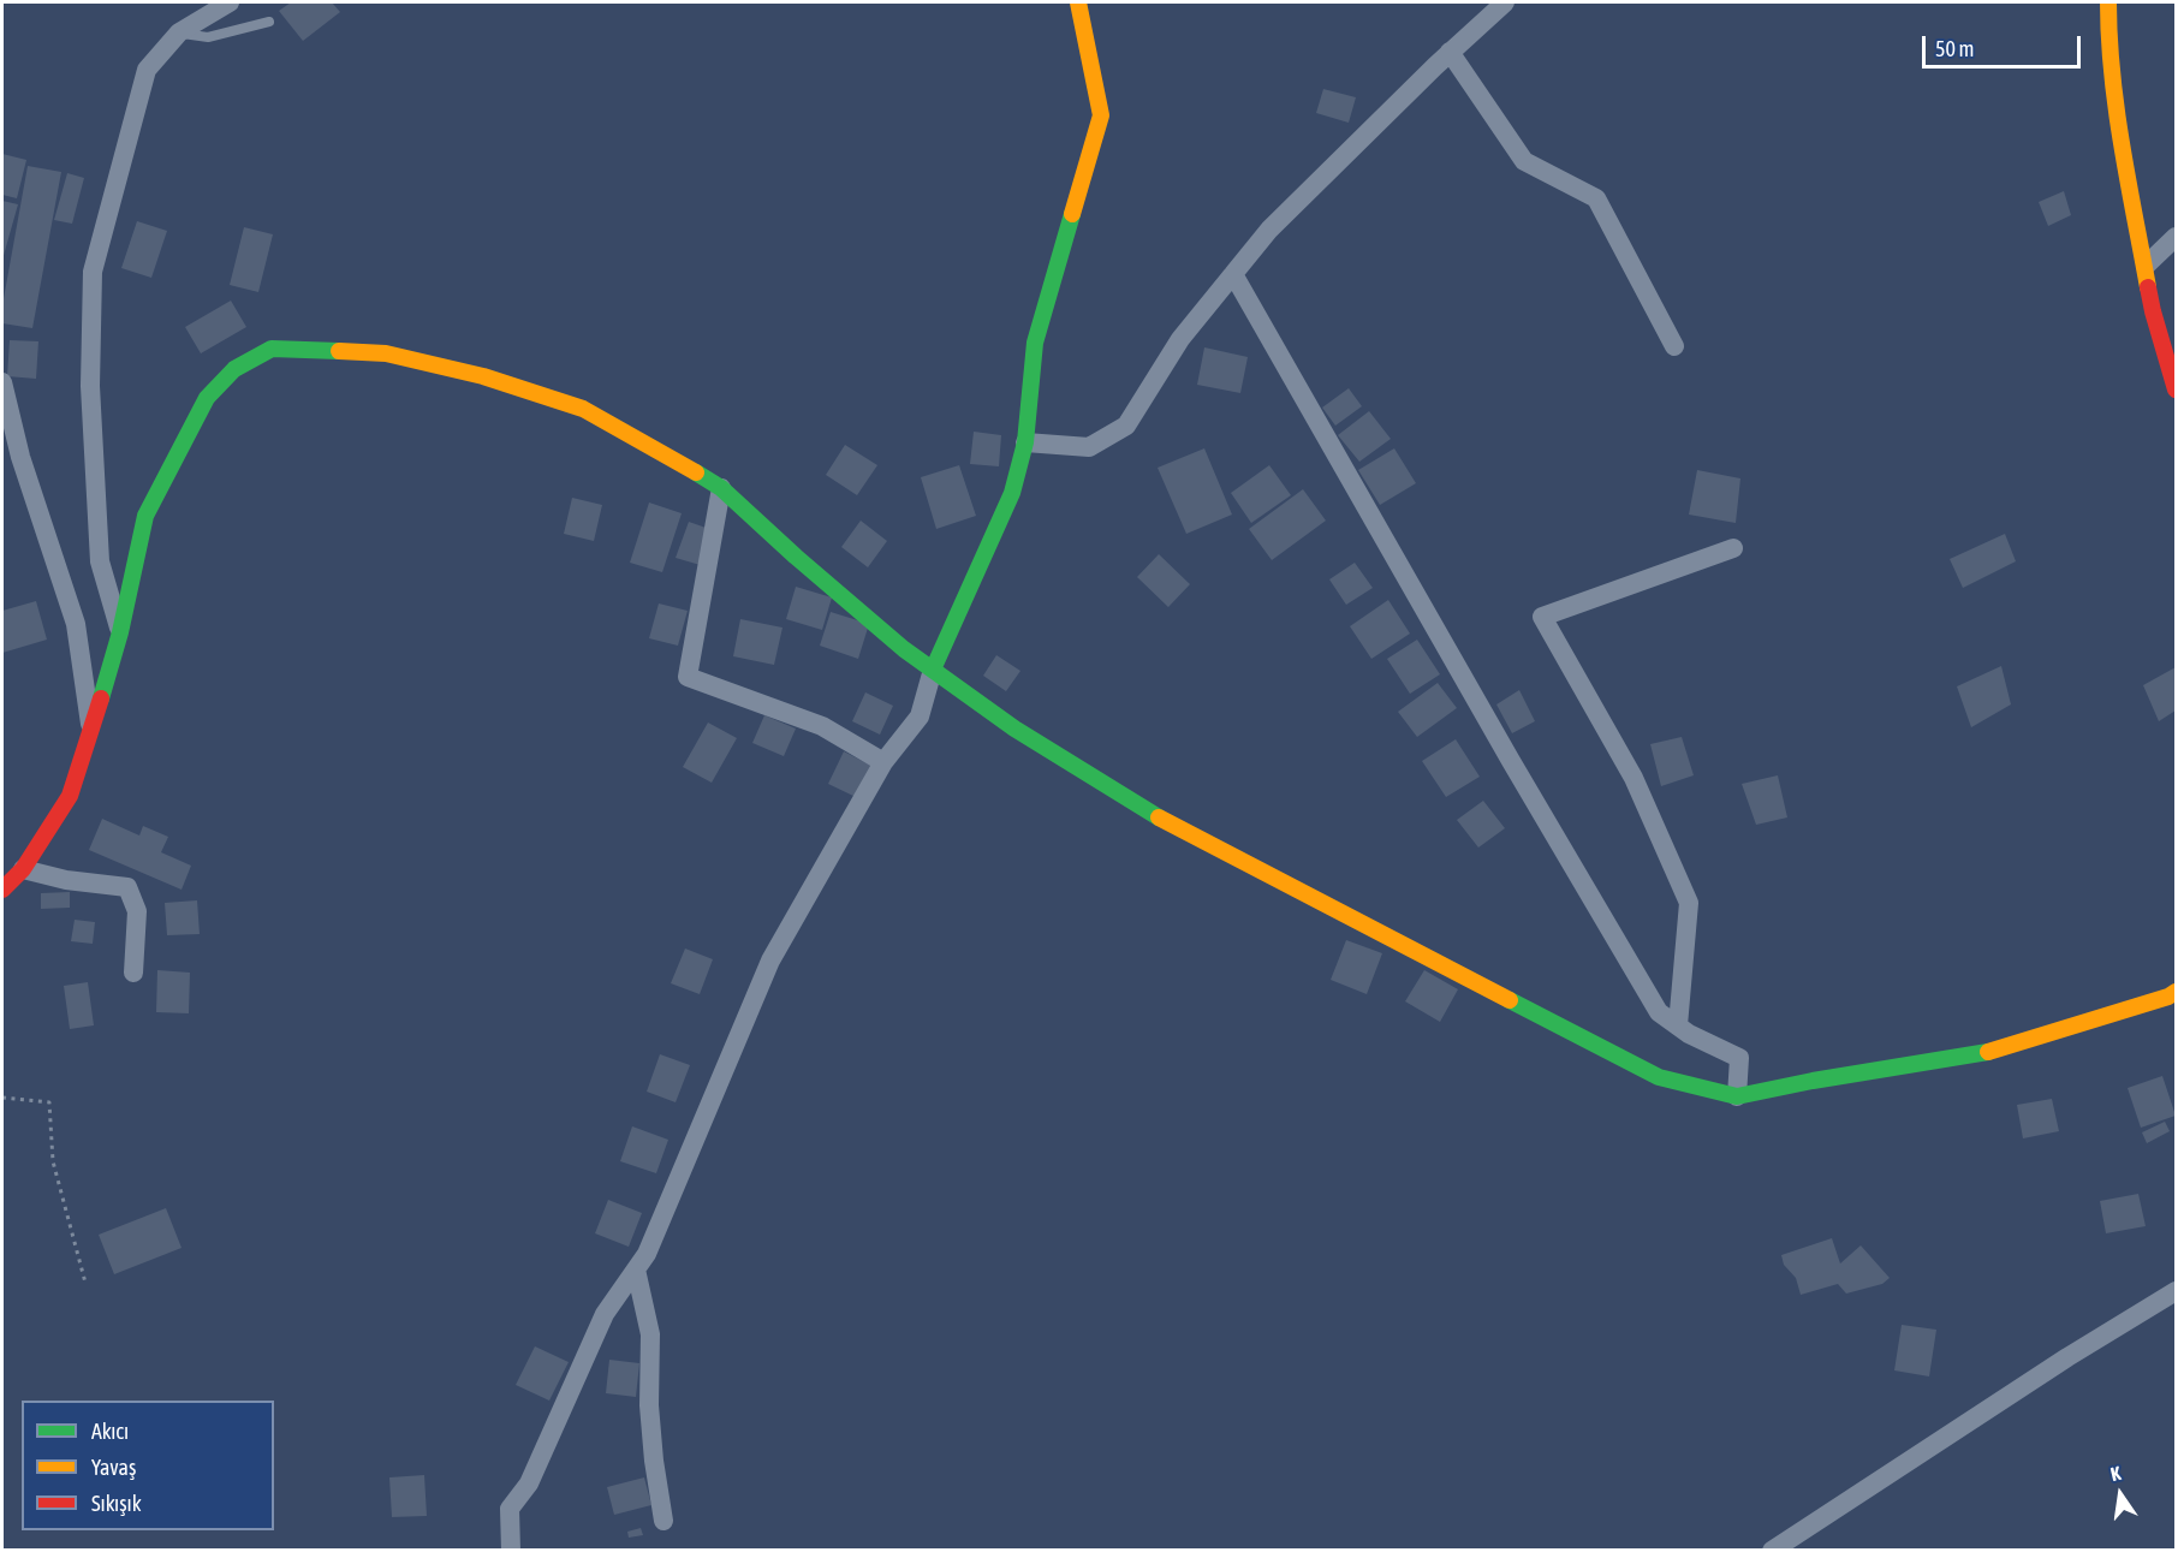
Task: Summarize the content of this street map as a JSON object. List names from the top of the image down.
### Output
{
  "legend": ["Akıcı", "Yavaş", "Sıkışık"],
  "scale_bar": "50 m",
  "north": "top"
}
